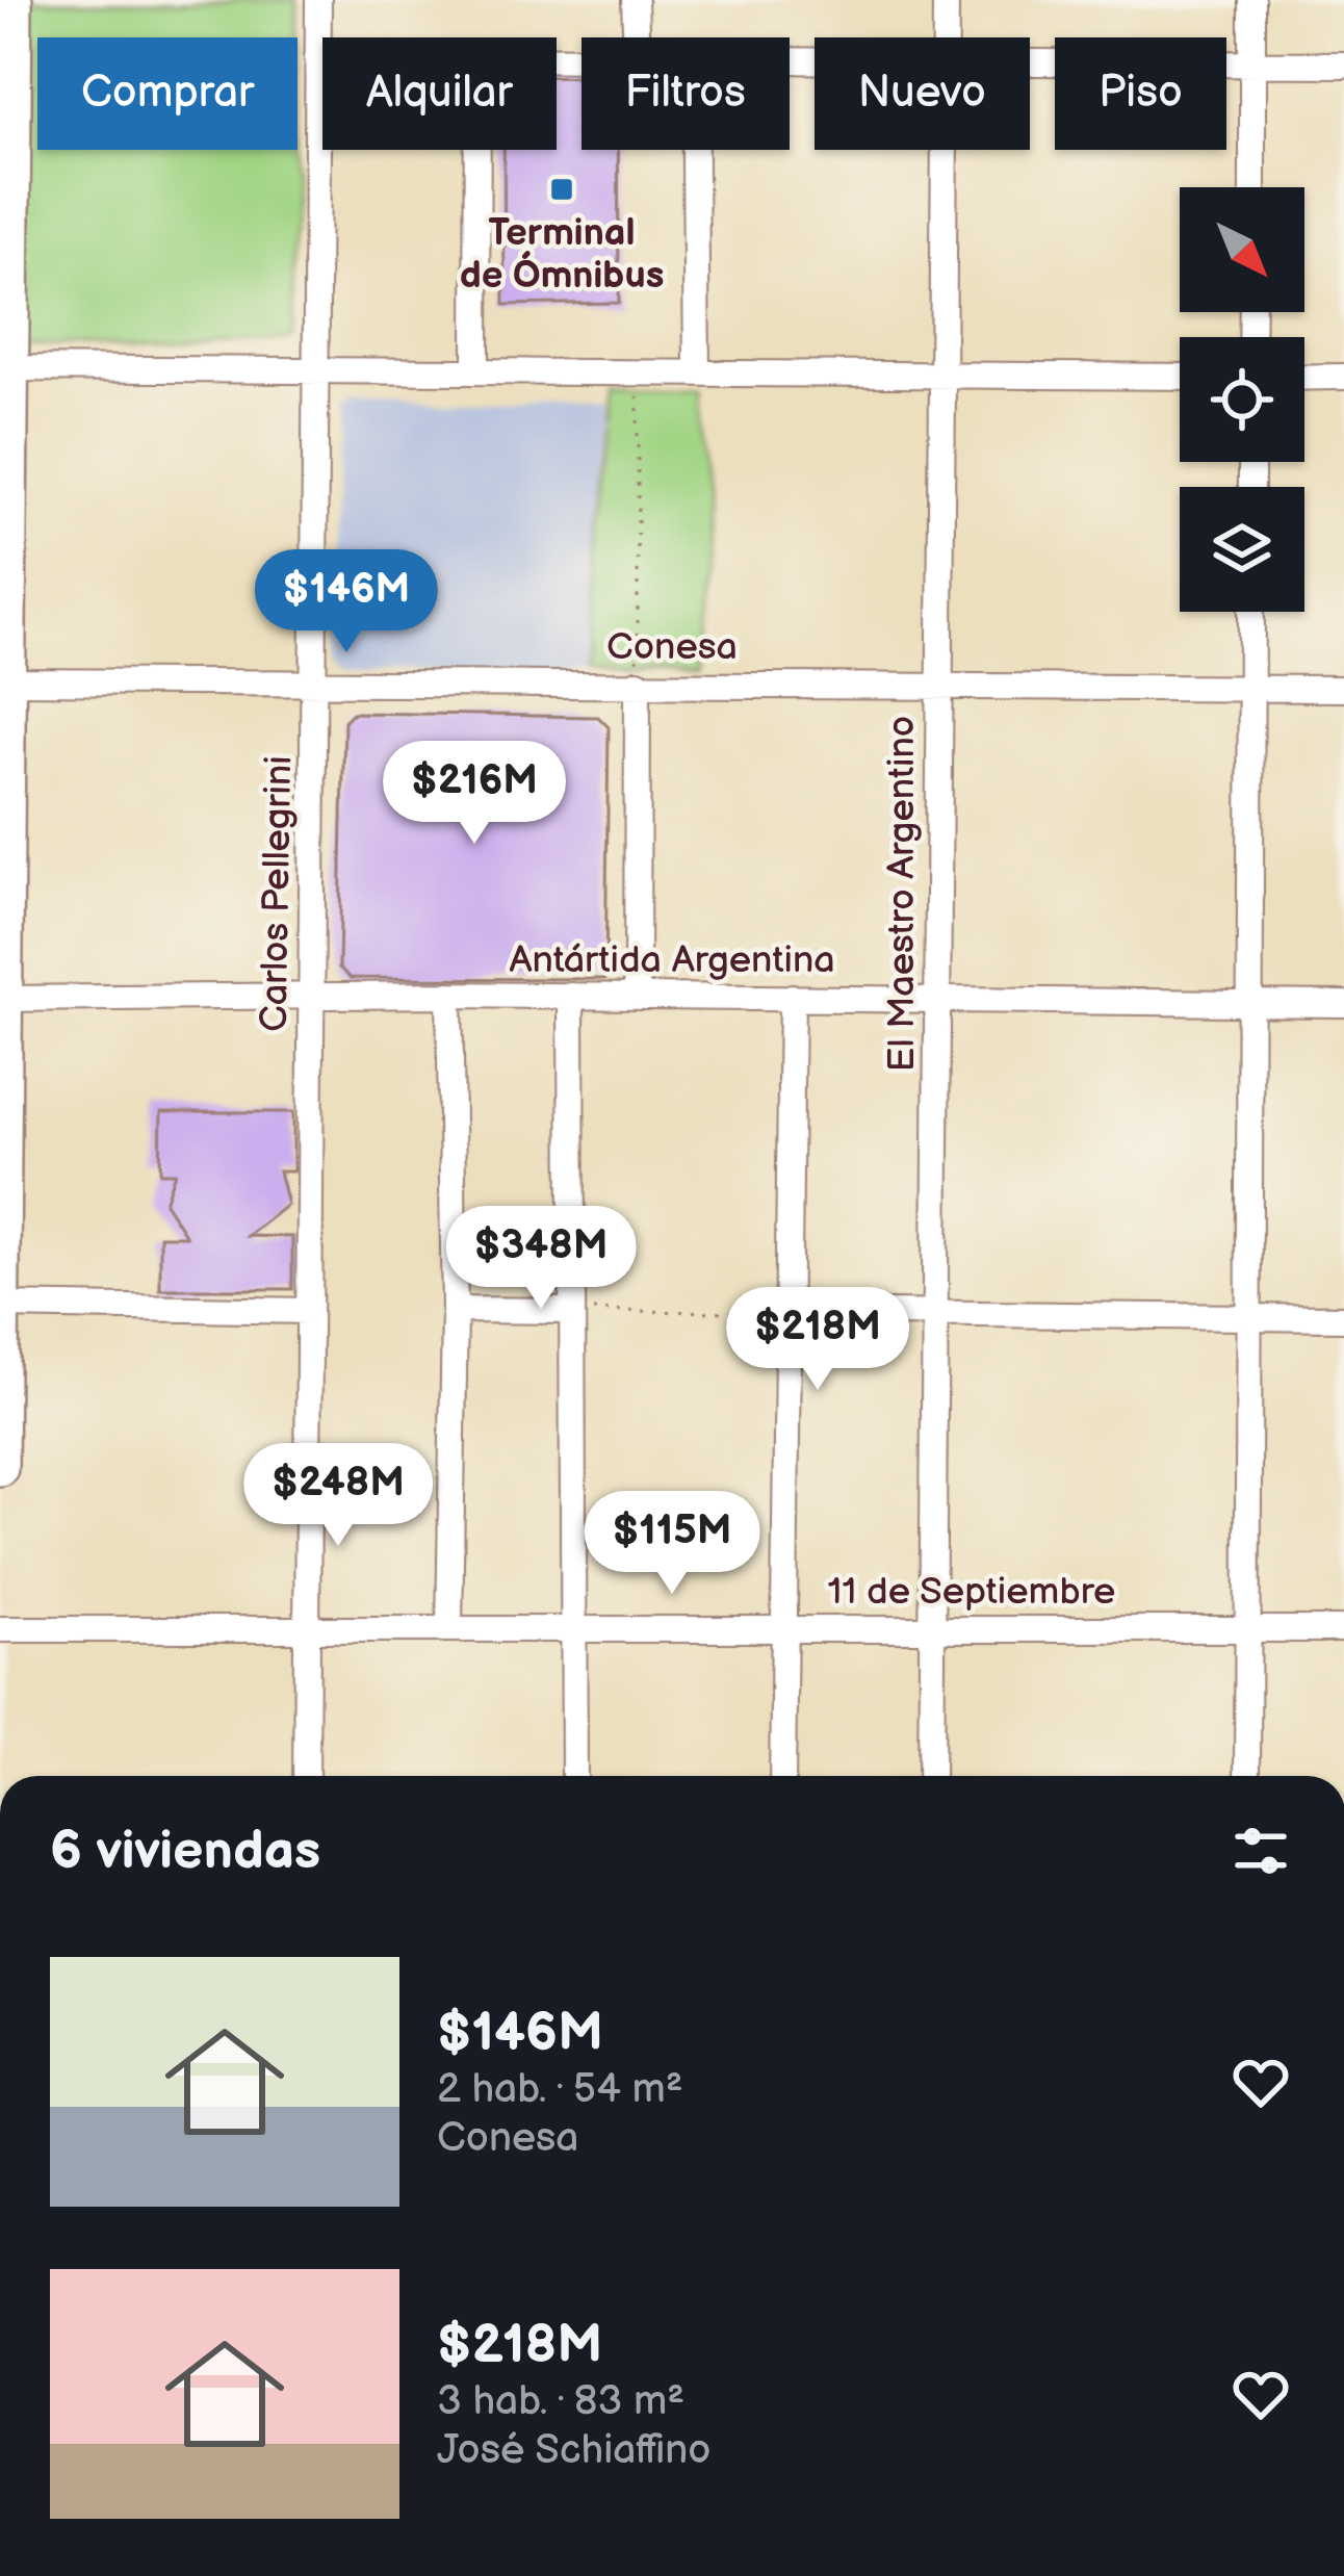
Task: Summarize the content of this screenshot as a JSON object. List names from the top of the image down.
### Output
{
  "streets": {
    "street": [
      "Conesa",
      "Carlos Pellegrini",
      "El Maestro Argentino",
      "Antártida Argentina",
      "11 de Septiembre"
    ]
  },
  "crossings": [
    ["Conesa", "Carlos Pellegrini"],
    ["Conesa", "El Maestro Argentino"],
    ["Carlos Pellegrini", "Antártida Argentina"],
    ["Carlos Pellegrini", "11 de Septiembre"],
    ["El Maestro Argentino", "Antártida Argentina"],
    ["El Maestro Argentino", "11 de Septiembre"]
  ],
  "places": {
    "transit": ["Terminal de Ómnibus"]
  },
  "north": "bottom right",
  "page": {
    "chip": [
      "Comprar",
      "Alquilar",
      "Filtros",
      "Nuevo",
      "Piso"
    ],
    "price": [
      "$146M",
      "$216M",
      "$348M",
      "$218M",
      "$248M",
      "$115M"
    ],
    "heading": "6 viviendas",
    "list": [
      {
        "name": "$146M",
        "note": "2 hab. · 54 m² · Conesa"
      },
      {
        "name": "$218M",
        "note": "3 hab. · 83 m² · José Schiaffino"
      }
    ]
  }
}
